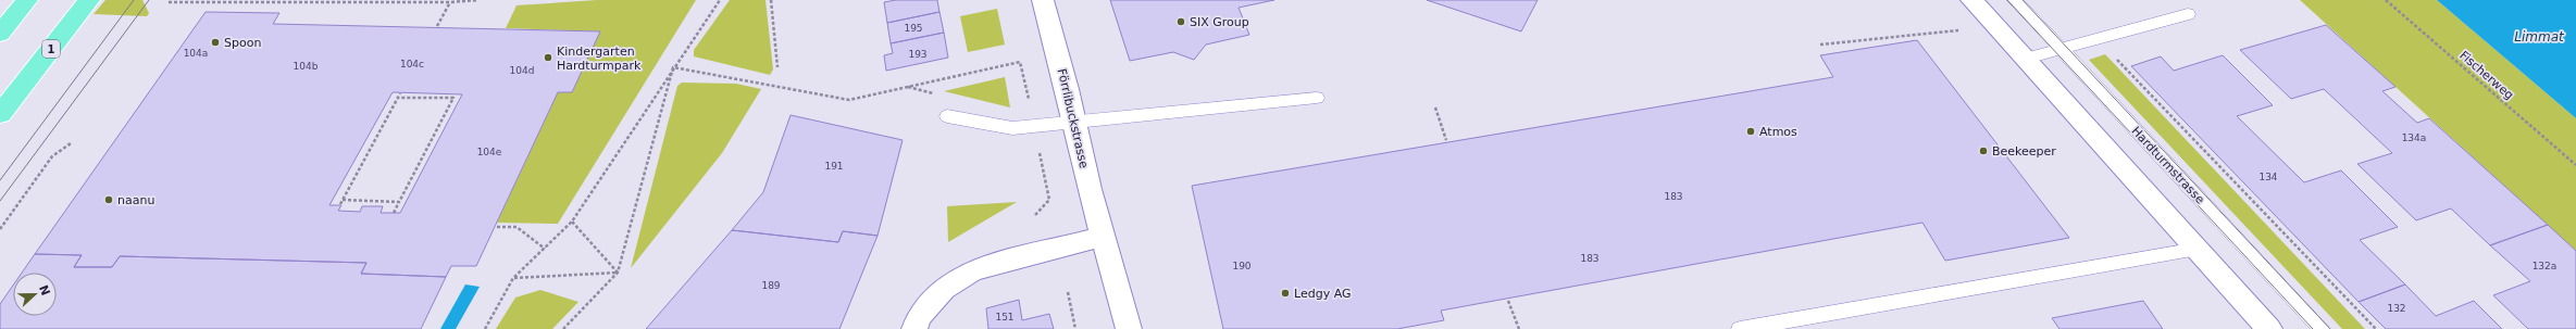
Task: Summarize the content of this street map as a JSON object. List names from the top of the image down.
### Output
{
  "streets": {
    "main road": ["1"],
    "street": ["Förrlibuckstrasse"],
    "lane": ["Hardturmstrasse"],
    "path": ["Fischerweg"]
  },
  "water": ["Limmat"],
  "places": [
    "SIX Group",
    "Spoon",
    "Kindergarten Hardturmpark",
    "Atmos",
    "Beekeeper",
    "naanu",
    "Ledgy AG"
  ],
  "house_numbers": [
    "195",
    "104a",
    "193",
    "104c",
    "104b",
    "104d",
    "134a",
    "104e",
    "191",
    "134",
    "183",
    "183",
    "190",
    "132a",
    "189",
    "132",
    "151"
  ],
  "north": "right"
}
